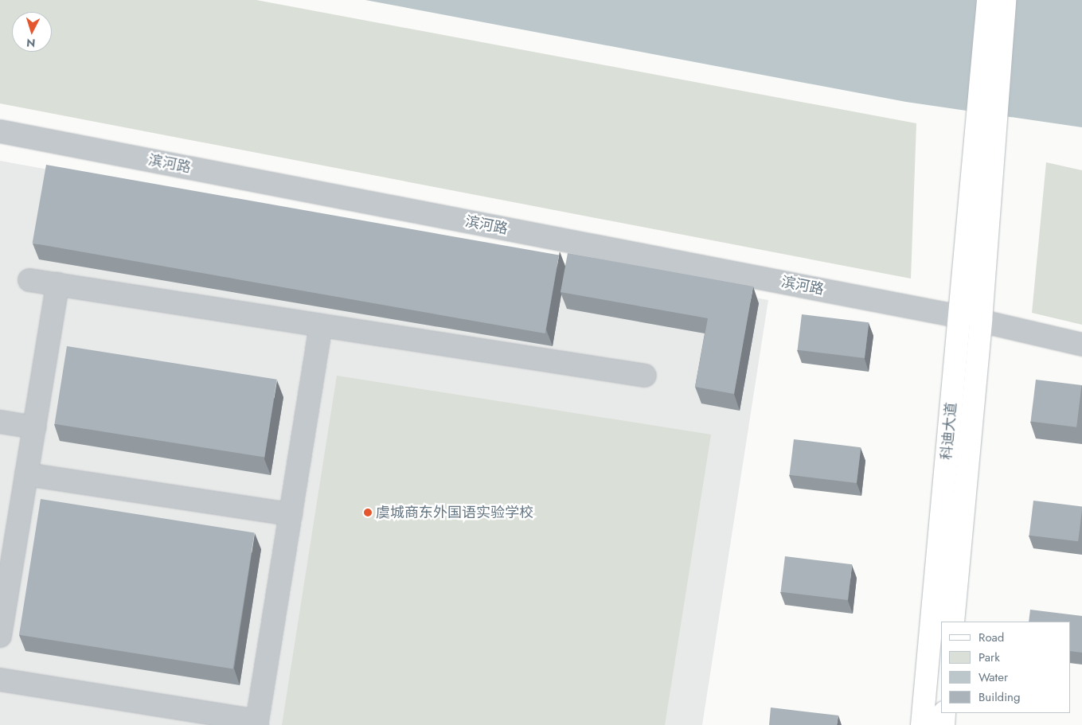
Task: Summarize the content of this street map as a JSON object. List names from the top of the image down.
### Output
{
  "streets": {
    "main road": ["科迪大道"],
    "street": ["滨河路"]
  },
  "crossings": [
    ["滨河路", "科迪大道"]
  ],
  "places": ["虞城商东外国语实验学校"],
  "legend": [
    "Road",
    "Park",
    "Water",
    "Building"
  ],
  "north": "bottom"
}
